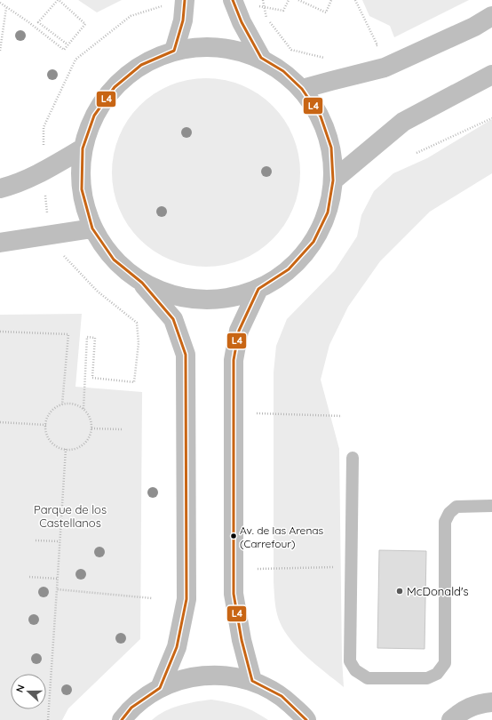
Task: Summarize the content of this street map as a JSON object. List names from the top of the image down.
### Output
{
  "parks": ["Parque de los Castellanos"],
  "places": ["Av. de las Arenas (Carrefour)", "McDonald's"],
  "lines": ["transit line L4"],
  "north": "left"
}
